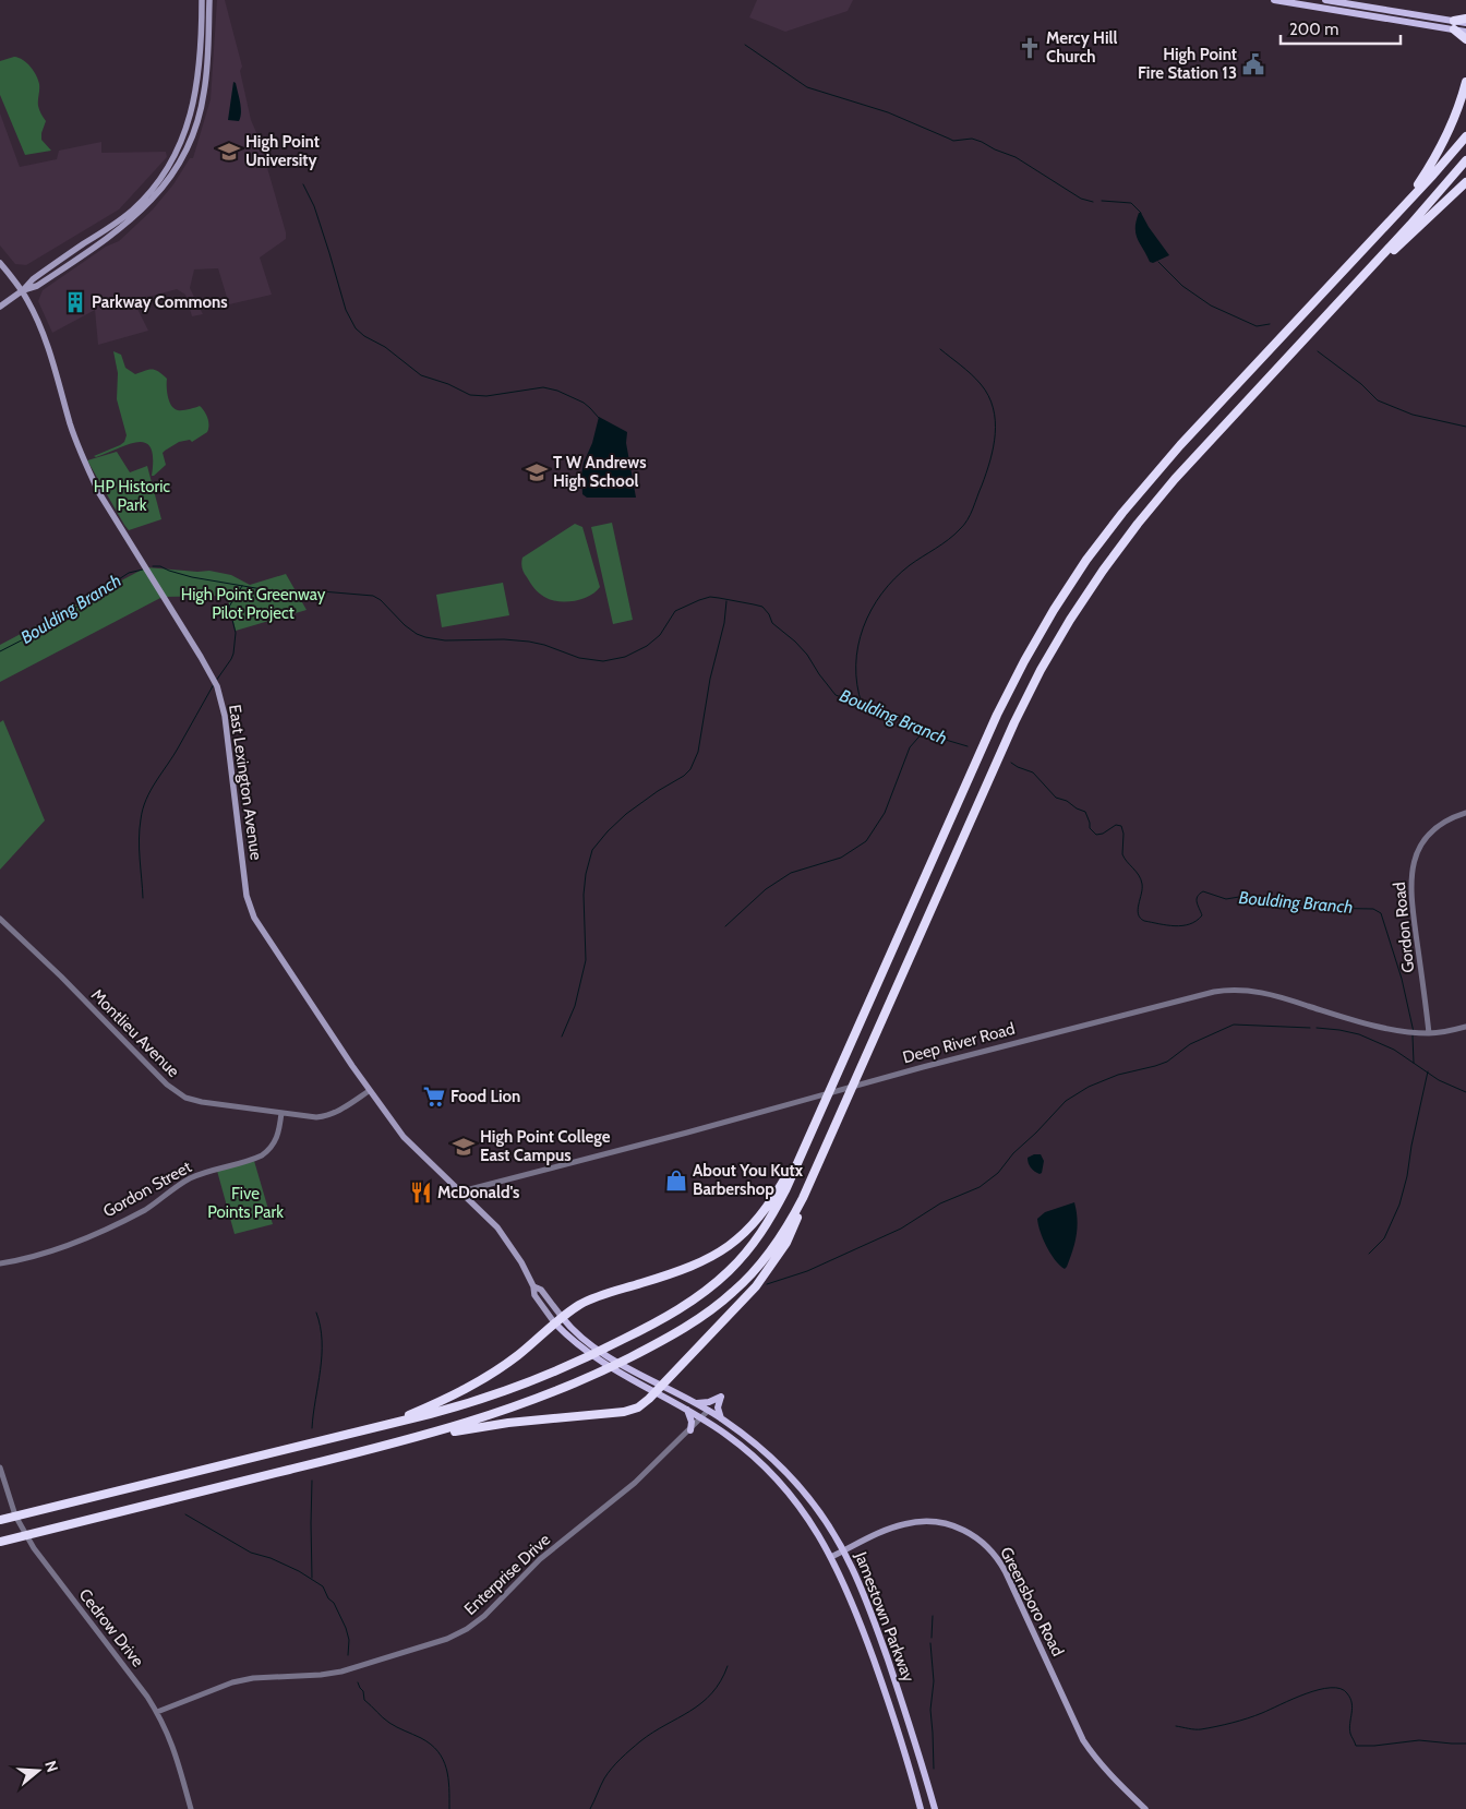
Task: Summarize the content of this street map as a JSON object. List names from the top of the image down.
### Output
{
  "streets": {
    "main road": ["East Lexington Avenue", "Greensboro Road", "Jamestown Parkway"],
    "street": [
      "Gordon Road",
      "Montlieu Avenue",
      "Deep River Road",
      "Gordon Street",
      "Enterprise Drive",
      "Cedrow Drive"
    ]
  },
  "crossings": [
    ["East Lexington Avenue", "Montlieu Avenue"],
    ["East Lexington Avenue", "Deep River Road"],
    ["East Lexington Avenue", "Jamestown Parkway"],
    ["Gordon Road", "Deep River Road"],
    ["Montlieu Avenue", "Gordon Street"],
    ["Deep River Road", "Jamestown Parkway"],
    ["Enterprise Drive", "Jamestown Parkway"],
    ["Enterprise Drive", "Cedrow Drive"],
    ["Greensboro Road", "Jamestown Parkway"]
  ],
  "water": ["Boulding Branch"],
  "parks": ["HP Historic Park", "High Point Greenway Pilot Project", "Five Points Park"],
  "places": {
    "church": ["Mercy Hill Church"],
    "public building": ["High Point Fire Station 13"],
    "school or university": ["High Point University", "T W Andrews High School", "High Point College East Campus"],
    "building": ["Parkway Commons"],
    "supermarket": ["Food Lion"],
    "shop": ["About You Kutx Barbershop"],
    "restaurant": ["McDonald's"]
  },
  "scale_bar": "200 m",
  "north": "right"
}
